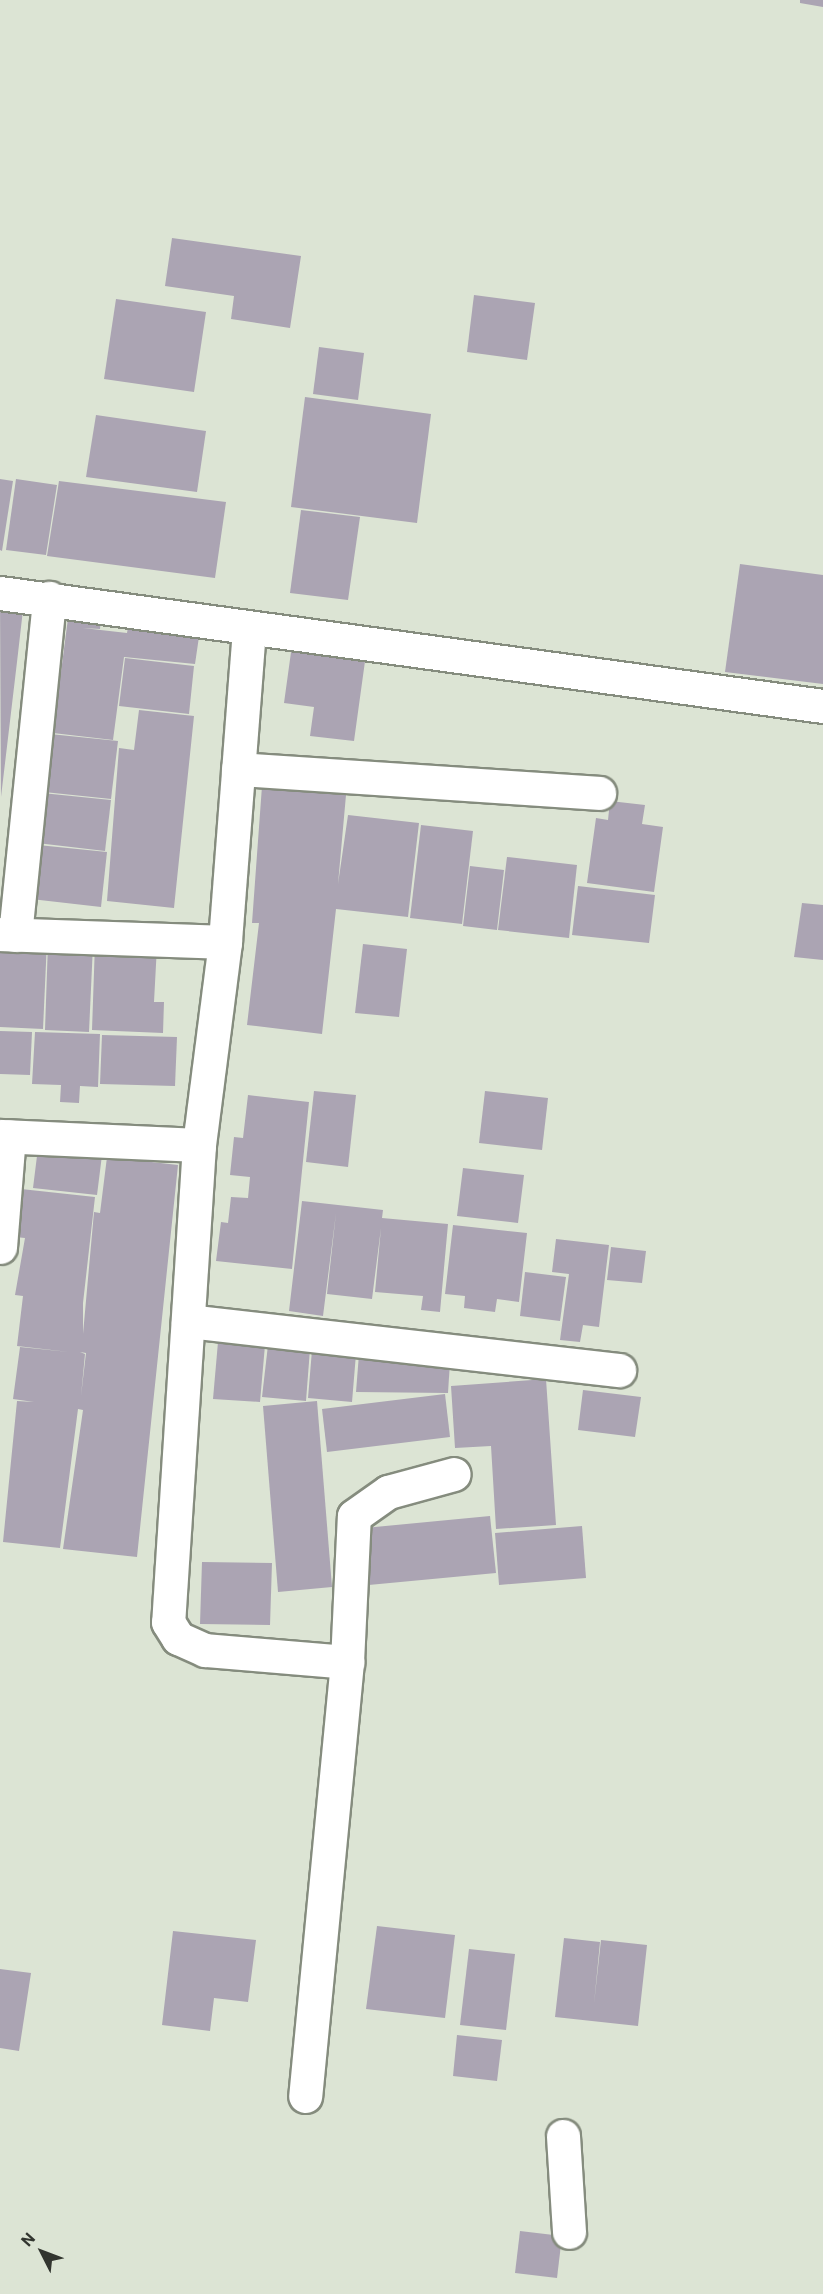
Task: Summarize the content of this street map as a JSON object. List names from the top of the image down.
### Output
{
  "north": "top left"
}
